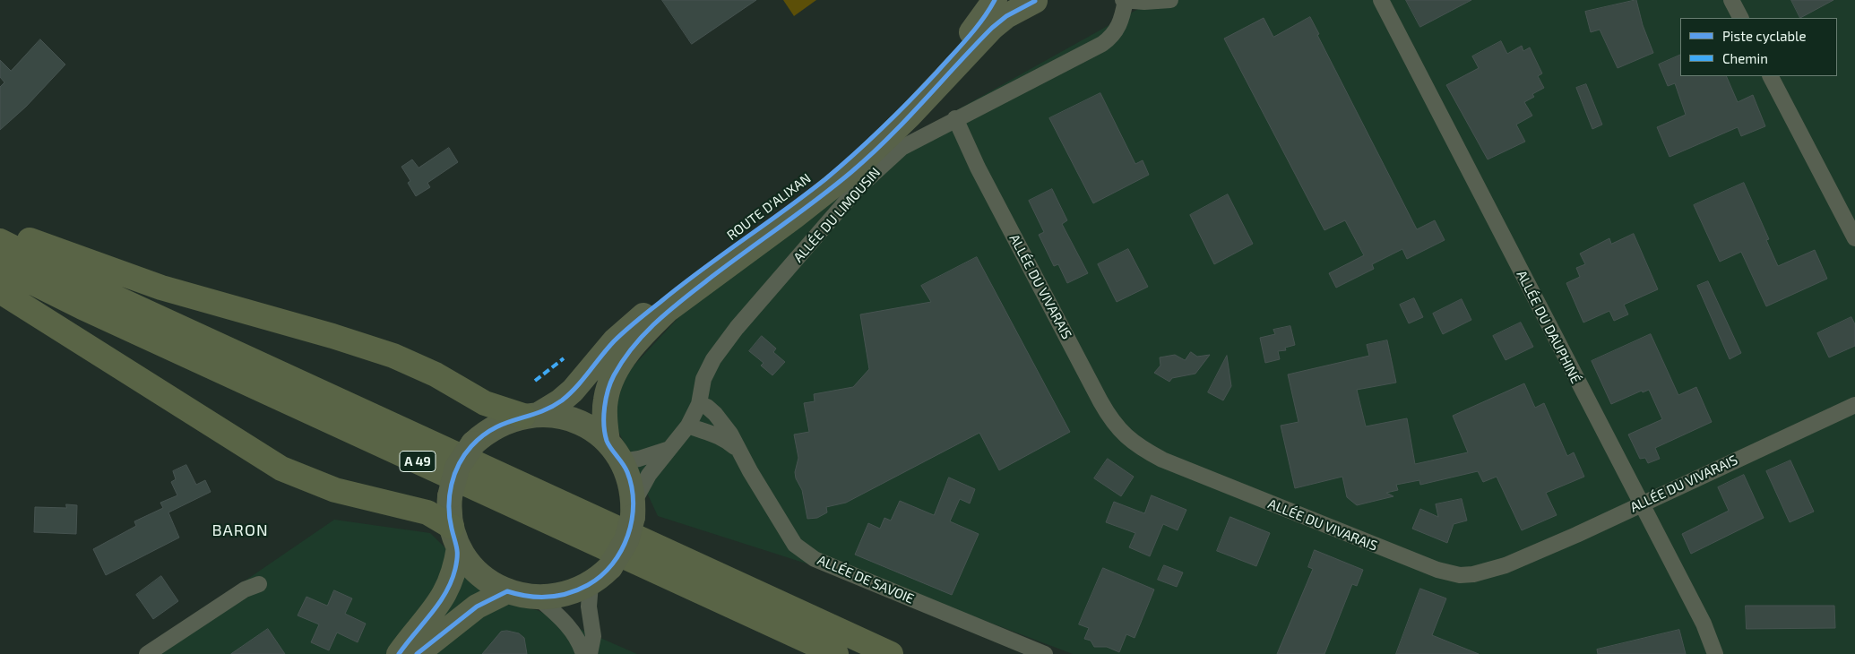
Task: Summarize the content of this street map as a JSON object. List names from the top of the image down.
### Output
{
  "streets": {
    "highway": ["A 49"],
    "main road": ["ROUTE D'ALIXAN"],
    "street": [
      "ALLÉE DU LIMOUSIN",
      "ALLÉE DU VIVARAIS",
      "ALLÉE DU DAUPHINÉ",
      "ALLÉE DE SAVOIE"
    ]
  },
  "crossings": [
    ["ALLÉE DU LIMOUSIN", "ALLÉE DU VIVARAIS"],
    ["ALLÉE DU LIMOUSIN", "ALLÉE DE SAVOIE"],
    ["ALLÉE DU VIVARAIS", "ALLÉE DU DAUPHINÉ"]
  ],
  "districts": ["BARON"],
  "legend": ["Piste cyclable", "Chemin"]
}
